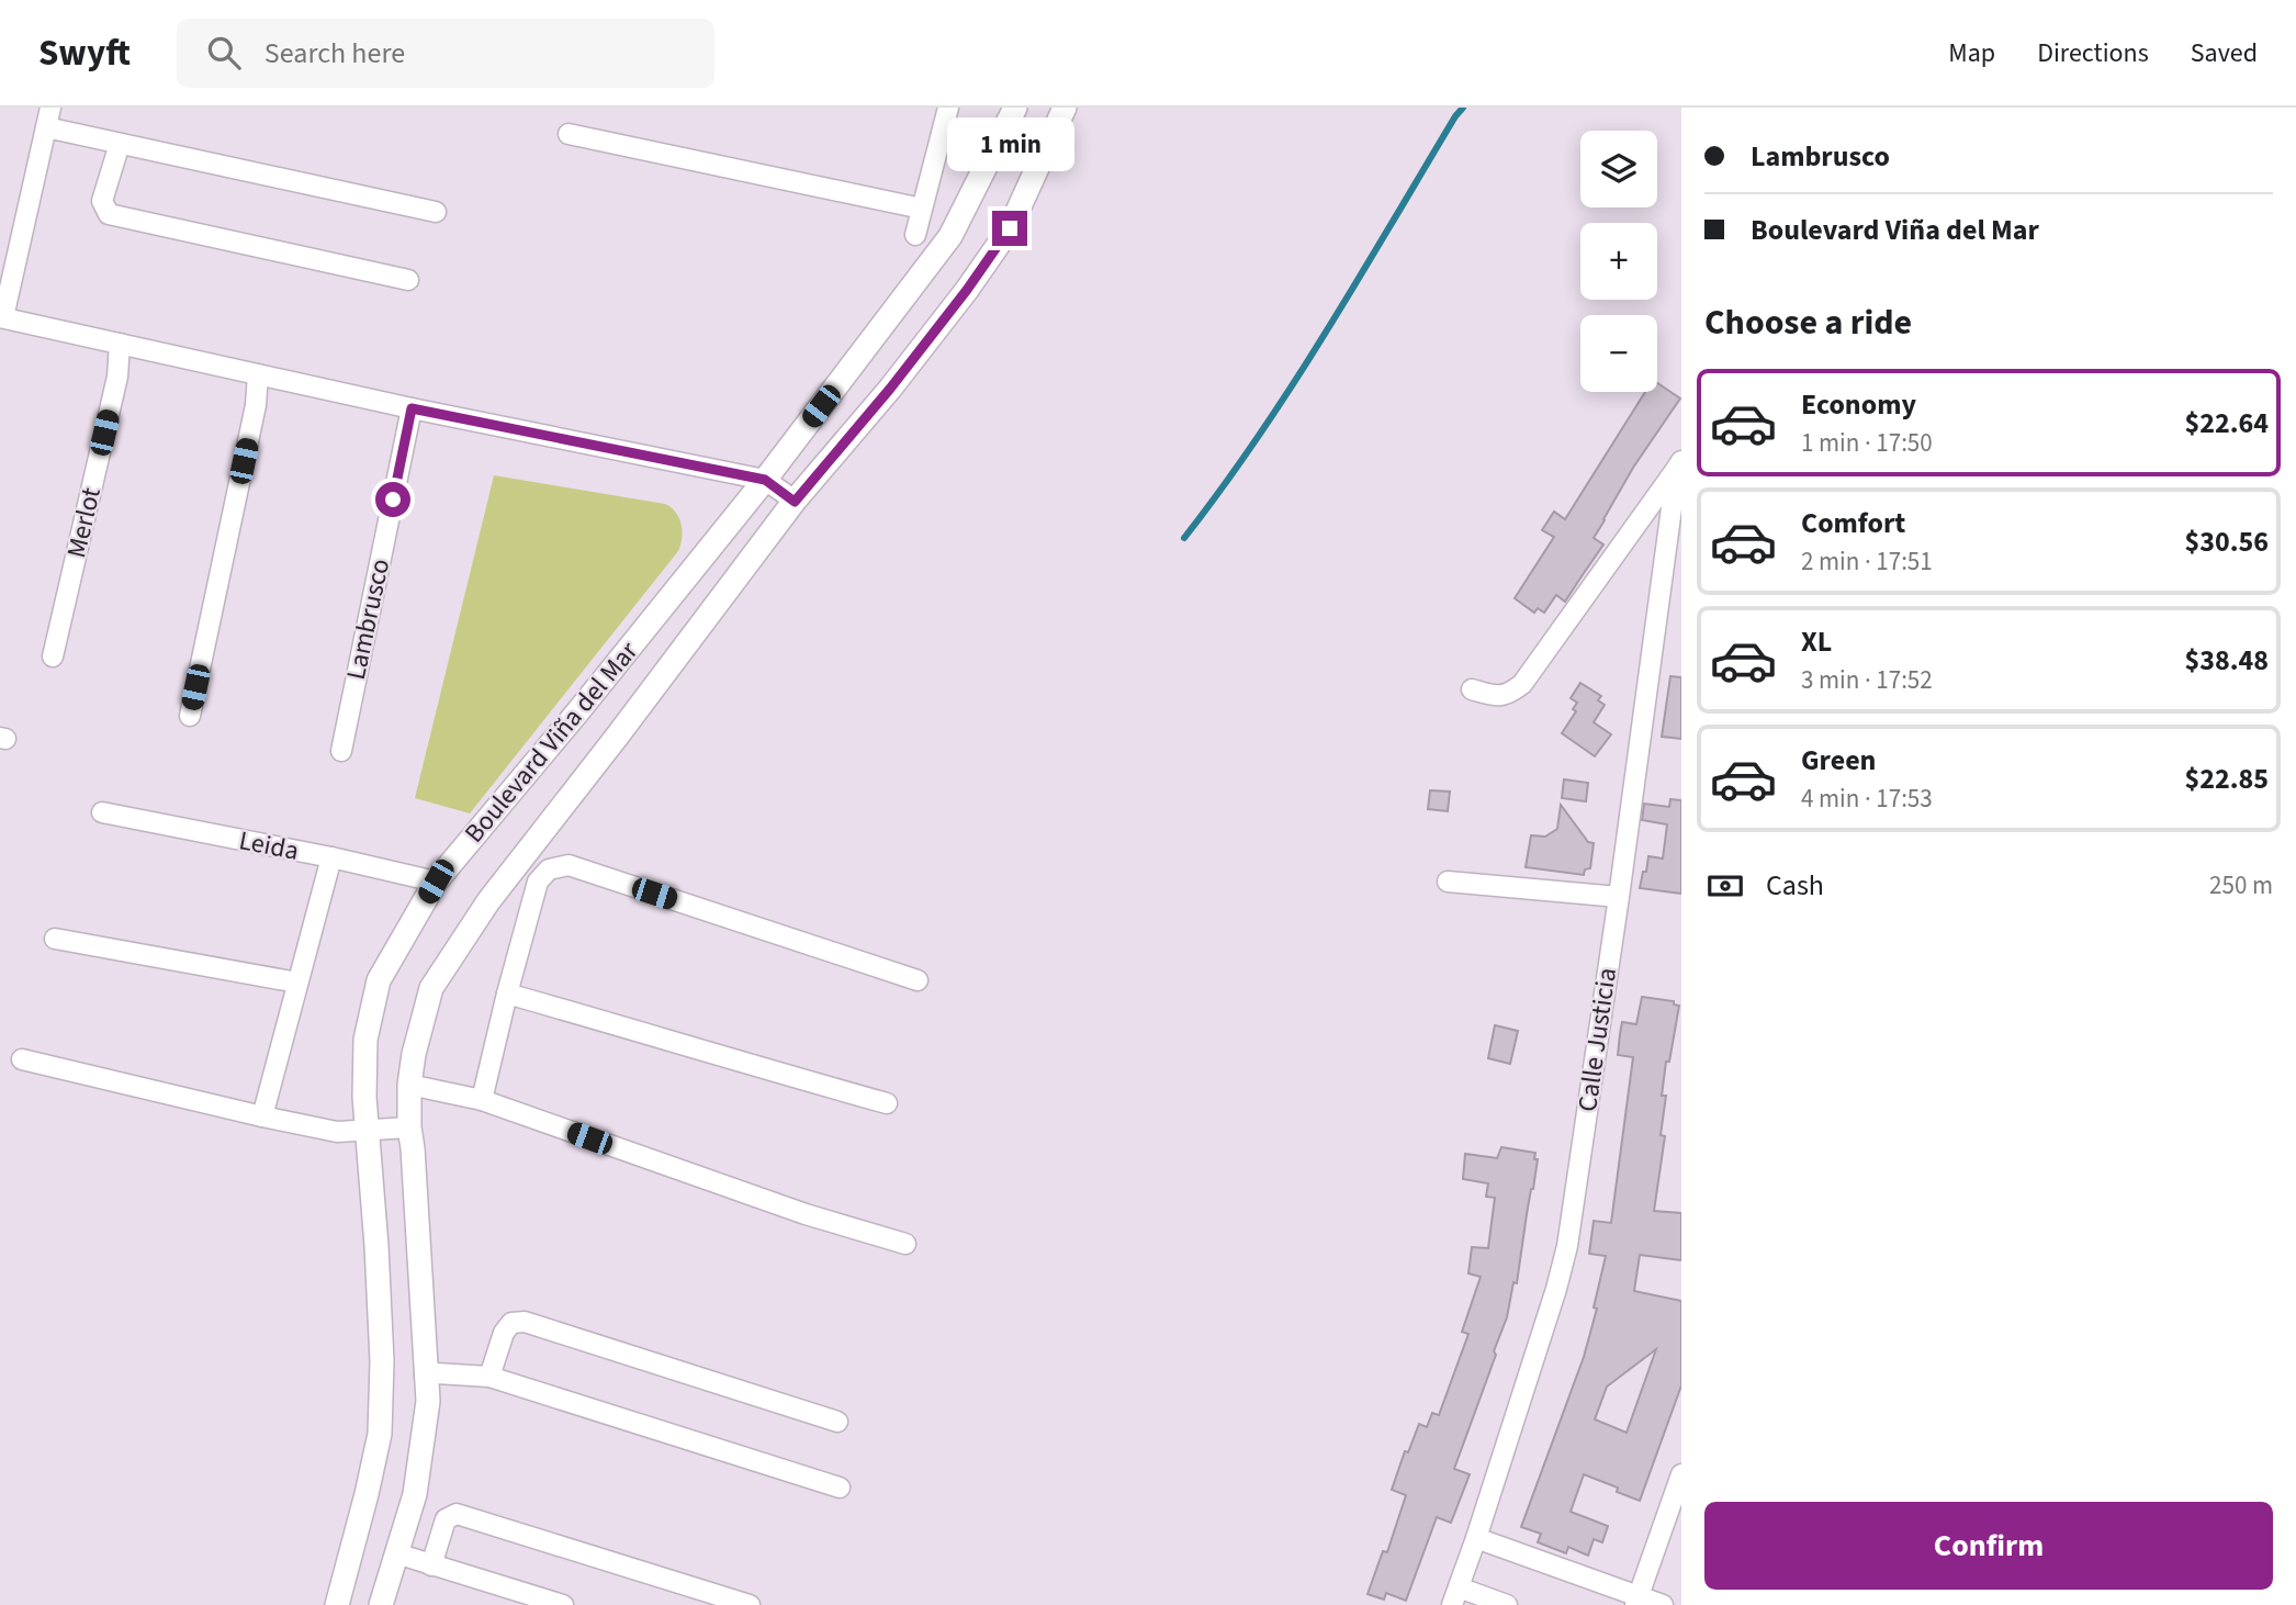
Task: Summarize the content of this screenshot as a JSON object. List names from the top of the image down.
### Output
{
  "streets": {
    "street": [
      "Merlot",
      "Lambrusco",
      "Boulevard Viña del Mar",
      "Leida",
      "Calle Justicia"
    ]
  },
  "crossings": [
    ["Boulevard Viña del Mar", "Leida"]
  ],
  "page": {
    "header": "Swyft",
    "search": "Search here",
    "nav": ["Map", "Directions", "Saved"],
    "banner": ["Lambrusco", "Boulevard Viña del Mar"],
    "bubble": "1 min",
    "map_buttons": ["+", "−"],
    "heading": "Choose a ride",
    "list": [
      {
        "name": "Economy",
        "note": "1 min · 17:50",
        "value": "$22.64"
      },
      {
        "name": "Comfort",
        "note": "2 min · 17:51",
        "value": "$30.56"
      },
      {
        "name": "XL",
        "note": "3 min · 17:52",
        "value": "$38.48"
      },
      {
        "name": "Green",
        "note": "4 min · 17:53",
        "value": "$22.85"
      }
    ],
    "pay": ["Cash", "250 m"],
    "buttons": "Confirm"
  }
}
